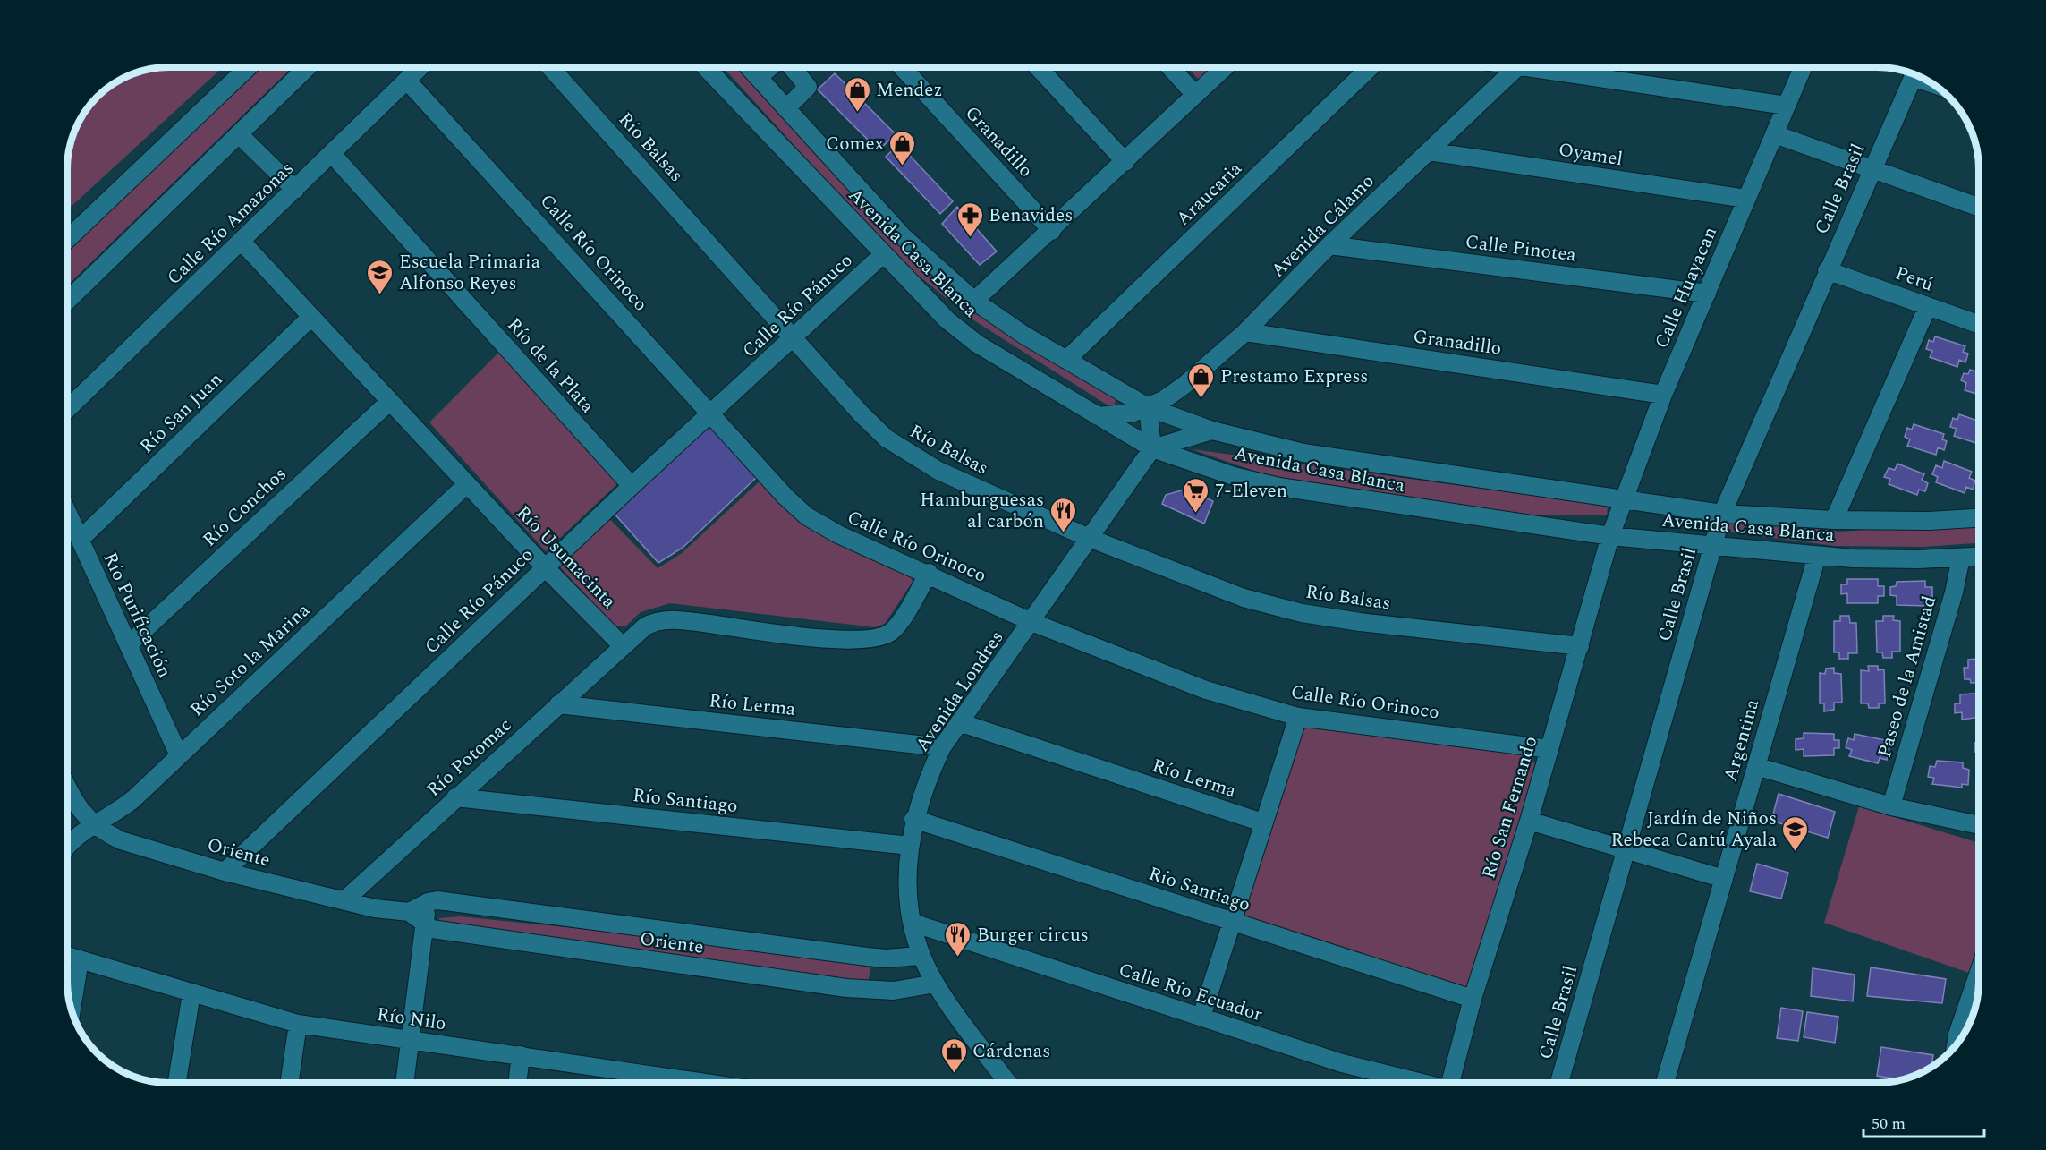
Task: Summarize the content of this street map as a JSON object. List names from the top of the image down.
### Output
{
  "streets": {
    "street": [
      "Granadillo",
      "Río Balsas",
      "Oyamel",
      "Calle Brasil",
      "Araucaria",
      "Calle Río Amazonas",
      "Avenida Cálamo",
      "Calle Pinotea",
      "Calle Río Orinoco",
      "Avenida Casa Blanca",
      "Perú",
      "Calle Huayacan",
      "Calle Río Pánuco",
      "Río de la Plata",
      "Río San Juan",
      "Río Conchos",
      "Río Usumacinta",
      "Río Purificación",
      "Río Soto la Marina",
      "Paseo de la Amistad",
      "Avenida Londres",
      "Río Lerma",
      "Argentina",
      "Río Potomac",
      "Río Santiago",
      "Río San Fernando",
      "Oriente",
      "Calle Río Ecuador",
      "Río Nilo"
    ]
  },
  "crossings": [
    ["Granadillo", "Avenida Cálamo"],
    ["Granadillo", "Calle Huayacan"],
    ["Río Balsas", "Calle Río Pánuco"],
    ["Río Balsas", "Avenida Londres"],
    ["Río Balsas", "Río San Fernando"],
    ["Oyamel", "Avenida Cálamo"],
    ["Oyamel", "Calle Huayacan"],
    ["Calle Brasil", "Avenida Casa Blanca"],
    ["Calle Brasil", "Perú"],
    ["Araucaria", "Avenida Casa Blanca"],
    ["Calle Río Amazonas", "Calle Río Orinoco"],
    ["Calle Río Amazonas", "Río de la Plata"],
    ["Calle Río Amazonas", "Río Usumacinta"],
    ["Avenida Cálamo", "Calle Pinotea"],
    ["Avenida Cálamo", "Avenida Casa Blanca"],
    ["Calle Pinotea", "Calle Huayacan"],
    ["Calle Río Orinoco", "Calle Río Pánuco"],
    ["Calle Río Orinoco", "Avenida Londres"],
    ["Calle Río Orinoco", "Río San Fernando"],
    ["Avenida Casa Blanca", "Calle Huayacan"],
    ["Avenida Casa Blanca", "Calle Río Pánuco"],
    ["Avenida Casa Blanca", "Paseo de la Amistad"],
    ["Avenida Casa Blanca", "Avenida Londres"],
    ["Avenida Casa Blanca", "Argentina"],
    ["Avenida Casa Blanca", "Río San Fernando"],
    ["Calle Huayacan", "Río San Fernando"],
    ["Calle Río Pánuco", "Río de la Plata"],
    ["Calle Río Pánuco", "Río Usumacinta"],
    ["Calle Río Pánuco", "Oriente"],
    ["Río San Juan", "Río Usumacinta"],
    ["Río San Juan", "Río Purificación"],
    ["Río Conchos", "Río Usumacinta"],
    ["Río Conchos", "Río Purificación"],
    ["Río Usumacinta", "Río Soto la Marina"],
    ["Río Usumacinta", "Río Potomac"],
    ["Río Purificación", "Río Soto la Marina"],
    ["Río Soto la Marina", "Oriente"],
    ["Avenida Londres", "Río Lerma"],
    ["Avenida Londres", "Río Santiago"],
    ["Avenida Londres", "Oriente"],
    ["Avenida Londres", "Calle Río Ecuador"],
    ["Río Lerma", "Río Potomac"],
    ["Río Potomac", "Río Santiago"],
    ["Río Potomac", "Oriente"],
    ["Río Santiago", "Río San Fernando"]
  ],
  "places": {
    "shop": [
      "Mendez",
      "Comex",
      "Prestamo Express",
      "Cárdenas"
    ],
    "pharmacy": ["Benavides"],
    "school or university": ["Escuela Primaria Alfonso Reyes", "Jardín de Niños Rebeca Cantú Ayala"],
    "supermarket": ["7-Eleven"],
    "restaurant": ["Hamburguesas al carbón", "Burger circus"]
  },
  "scale_bar": "50 m"
}
